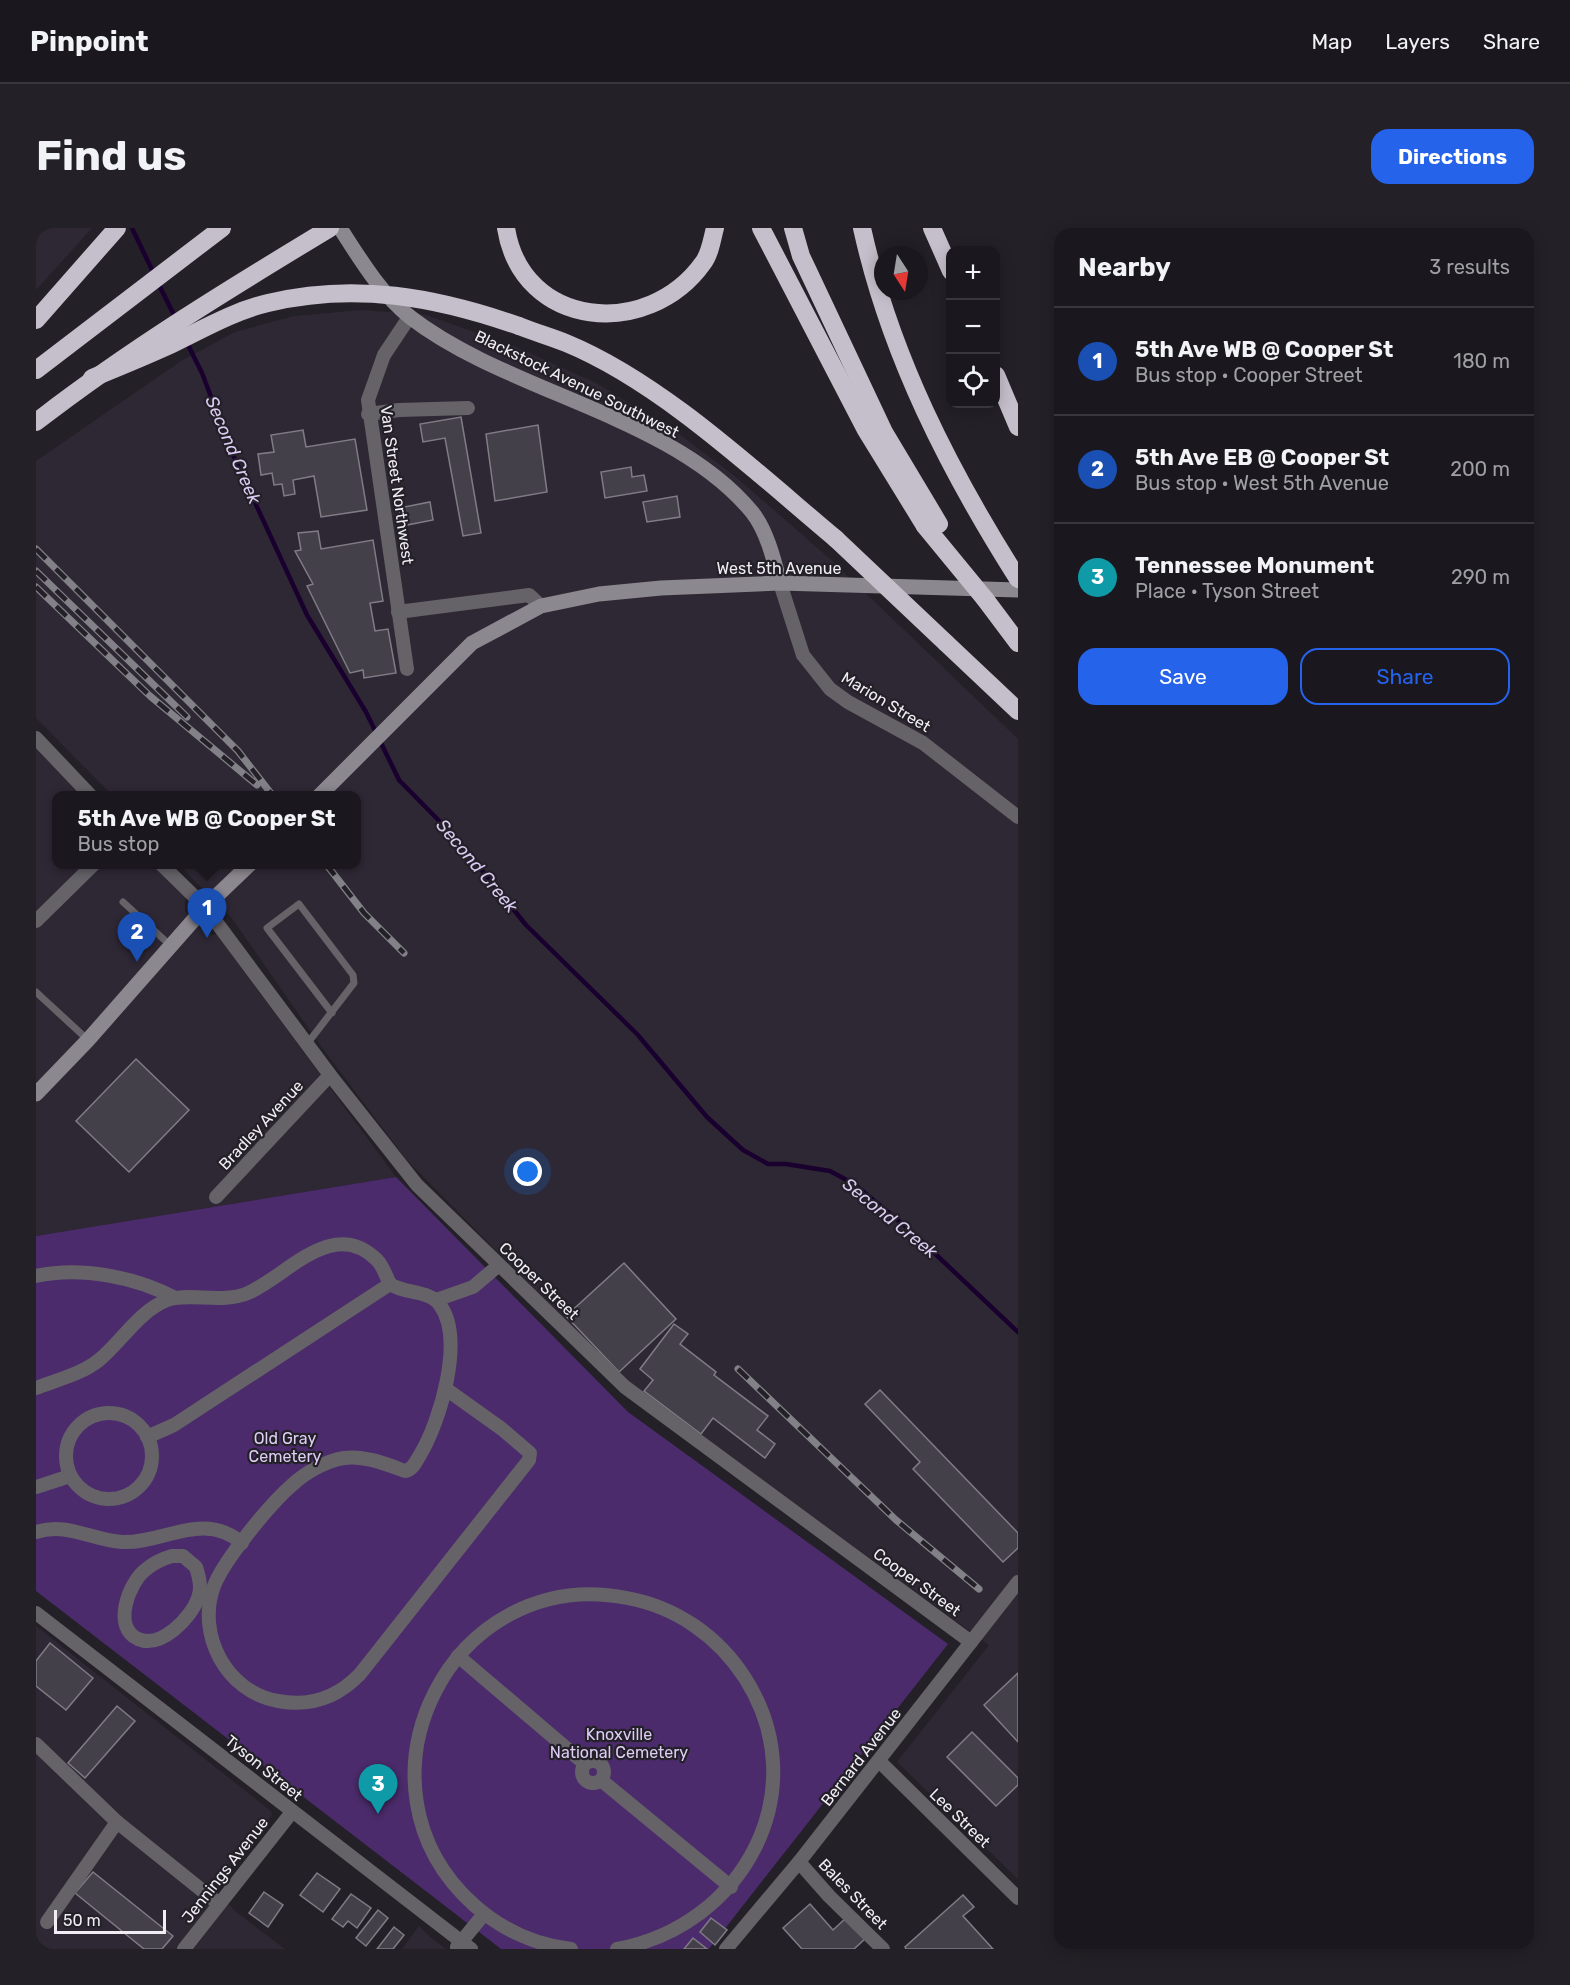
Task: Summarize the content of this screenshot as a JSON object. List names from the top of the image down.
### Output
{
  "streets": {
    "street": [
      "Blackstock Avenue Southwest",
      "Van Street Northwest",
      "West 5th Avenue",
      "Marion Street",
      "Bradley Avenue",
      "Cooper Street",
      "Bernard Avenue",
      "Tyson Street",
      "Lee Street",
      "Jennings Avenue",
      "Bales Street"
    ]
  },
  "crossings": [
    ["Blackstock Avenue Southwest", "Van Street Northwest"],
    ["Blackstock Avenue Southwest", "West 5th Avenue"],
    ["Blackstock Avenue Southwest", "Marion Street"],
    ["West 5th Avenue", "Marion Street"],
    ["Bradley Avenue", "Cooper Street"],
    ["Cooper Street", "Bernard Avenue"],
    ["Bernard Avenue", "Lee Street"],
    ["Bernard Avenue", "Bales Street"],
    ["Tyson Street", "Jennings Avenue"]
  ],
  "water": ["Second Creek"],
  "parks": ["Old Gray Cemetery", "Knoxville National Cemetery"],
  "scale_bar": "50 m",
  "north": "bottom",
  "page": {
    "header": "Pinpoint",
    "nav": ["Map", "Layers", "Share"],
    "buttons": [
      "Directions",
      ["Save", "Share"]
    ],
    "title": "Find us",
    "heading": ["Nearby", "3 results"],
    "map_buttons": ["+", "−"],
    "list": [
      {
        "mark": "1",
        "name": "5th Ave WB @ Cooper St",
        "note": "Bus stop · Cooper Street",
        "value": "180 m"
      },
      {
        "mark": "2",
        "name": "5th Ave EB @ Cooper St",
        "note": "Bus stop · West 5th Avenue",
        "value": "200 m"
      },
      {
        "mark": "3",
        "name": "Tennessee Monument",
        "note": "Place · Tyson Street",
        "value": "290 m"
      }
    ],
    "popup": ["5th Ave WB @ Cooper St", "Bus stop"],
    "pins": ["1", "2", "3"],
    "scale": "50 m"
  }
}
